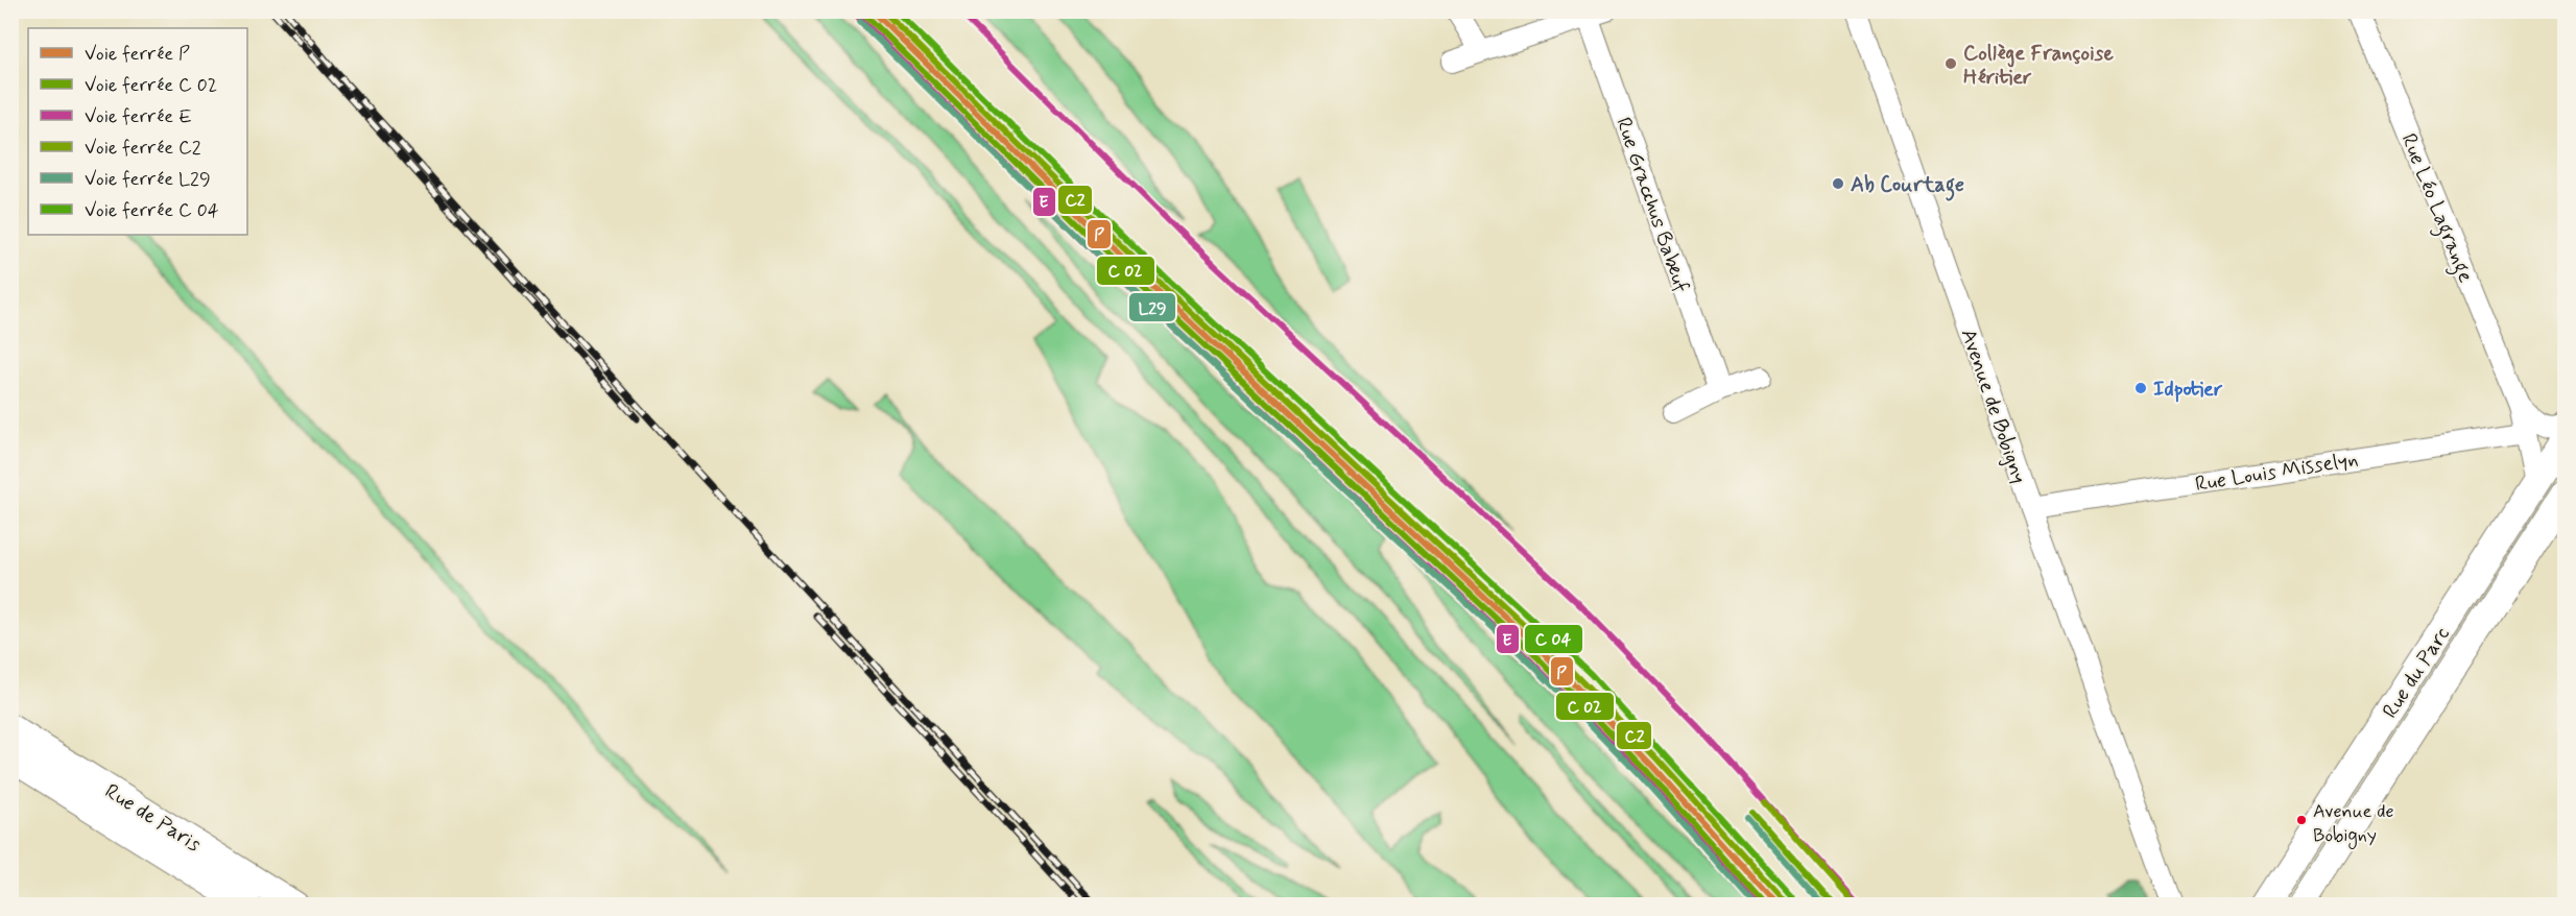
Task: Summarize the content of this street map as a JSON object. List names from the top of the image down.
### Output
{
  "streets": {
    "main road": ["Rue du Parc", "Rue de Paris"],
    "street": [
      "Rue Gracchus Babeuf",
      "Rue Léo Lagrange",
      "Avenue de Bobigny",
      "Rue Louis Misselyn"
    ]
  },
  "crossings": [
    ["Avenue de Bobigny", "Rue Louis Misselyn"]
  ],
  "places": [
    "Collège Françoise Héritier",
    "Ab Courtage",
    "Idpotier",
    "Avenue de Bobigny"
  ],
  "lines": [
    "rail line P",
    "rail line E",
    "rail line C2",
    "rail line L29"
  ],
  "legend": [
    "Voie ferrée P",
    "Voie ferrée C 02",
    "Voie ferrée E",
    "Voie ferrée C2",
    "Voie ferrée L29",
    "Voie ferrée C 04"
  ]
}
